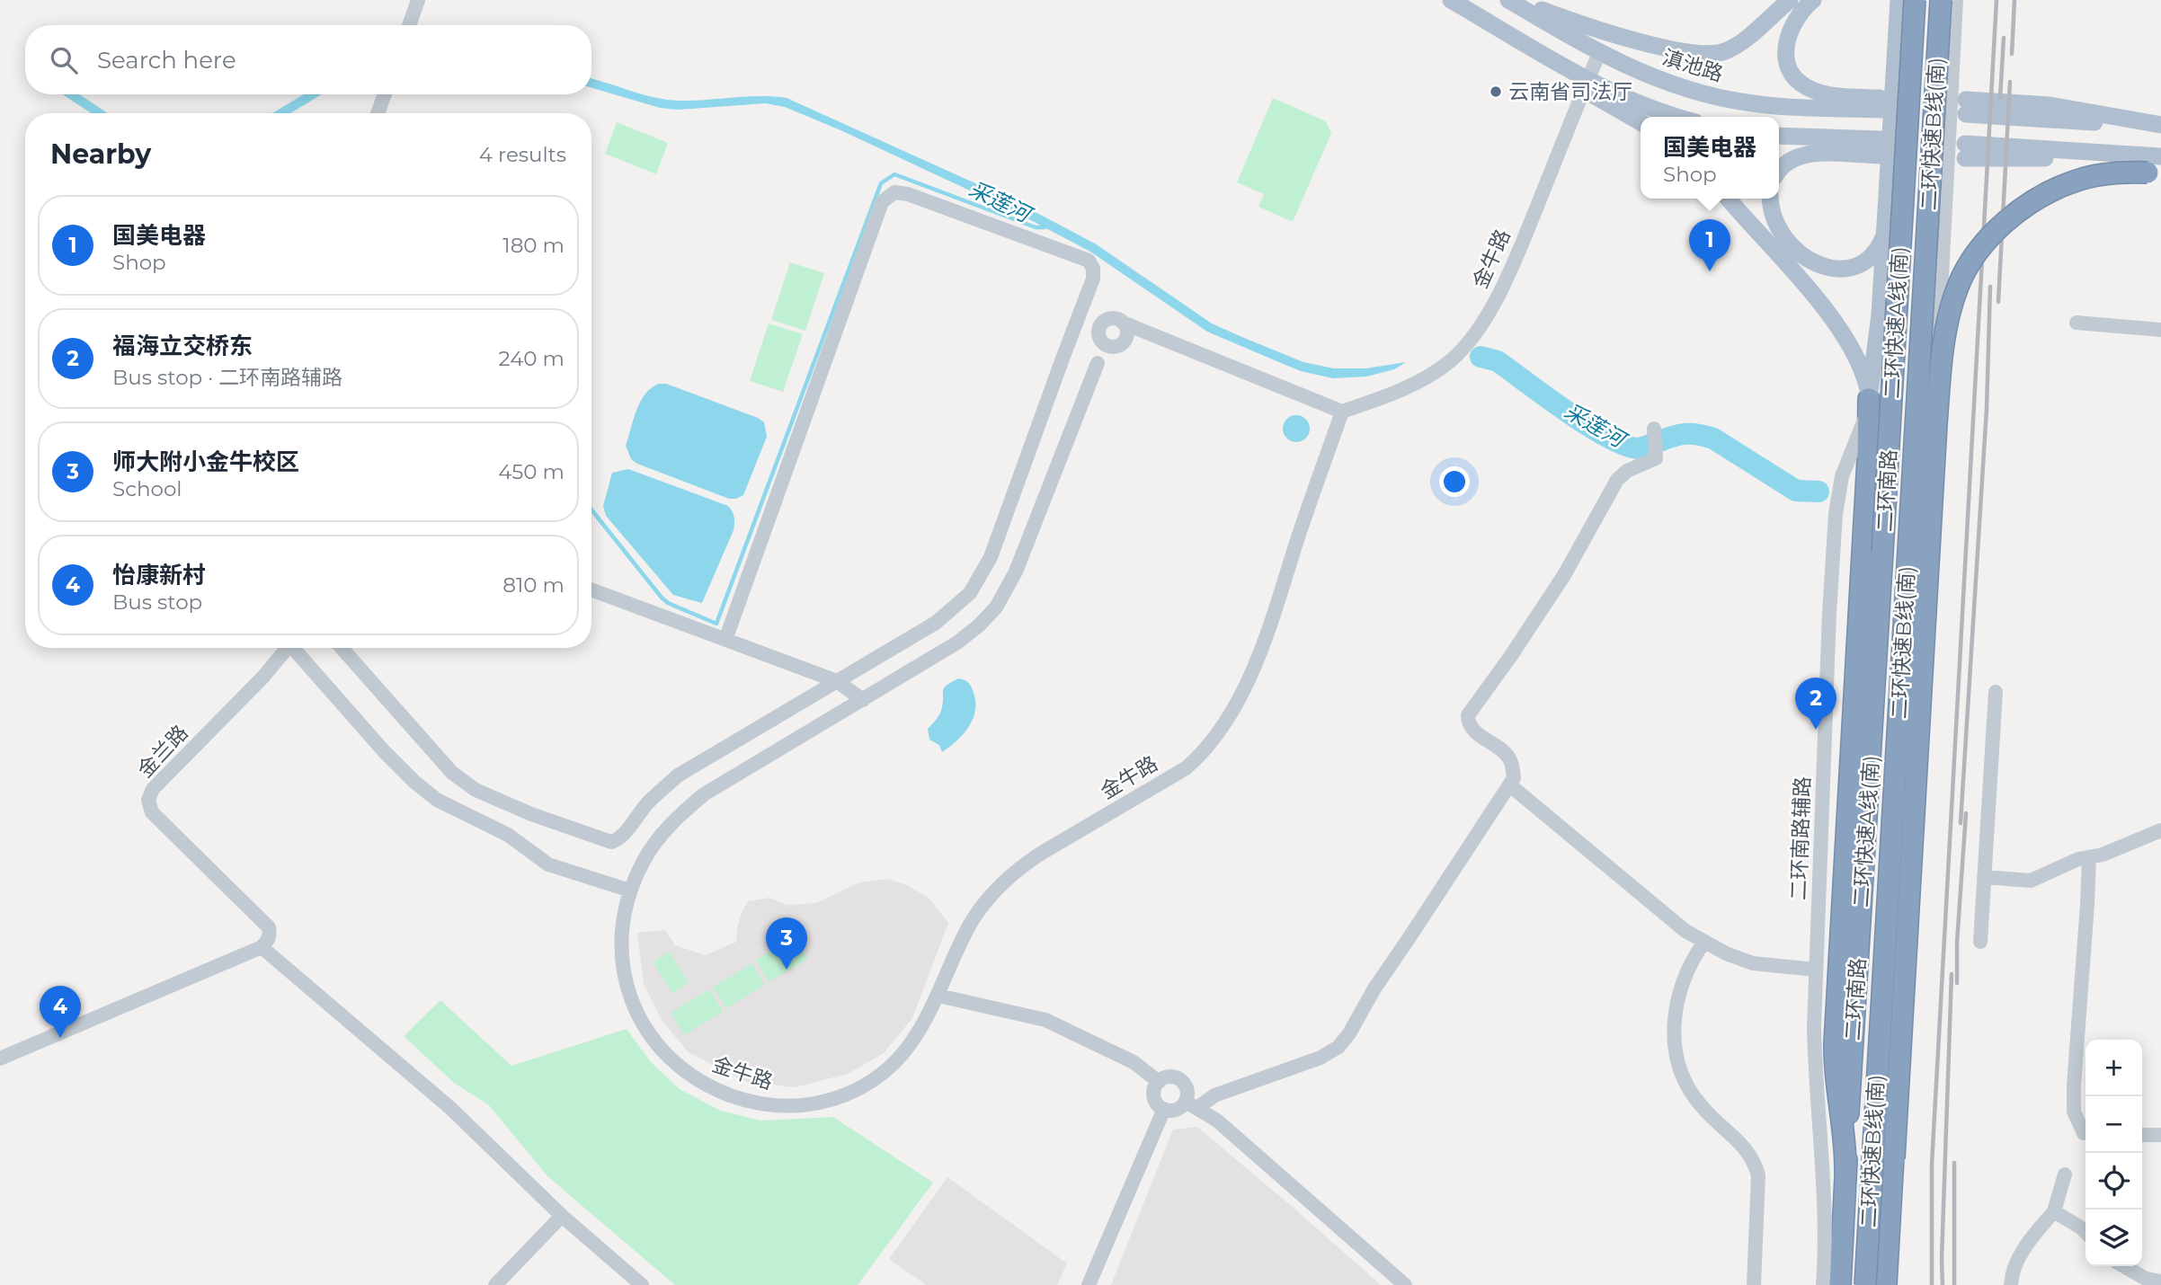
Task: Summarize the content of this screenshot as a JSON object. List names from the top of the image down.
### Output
{
  "streets": {
    "highway": ["二环快速B线(南)", "二环快速A线(南)"],
    "main road": ["滇池路", "二环南路"],
    "street": ["金牛路", "金兰路", "二环南路辅路"]
  },
  "crossings": [
    ["滇池路", "金牛路"],
    ["二环快速B线(南)", "二环南路"],
    ["二环快速A线(南)", "二环南路"]
  ],
  "water": ["采莲河"],
  "places": ["云南省司法厅"],
  "page": {
    "search": "Search here",
    "heading": ["Nearby", "4 results"],
    "popup": ["国美电器", "Shop"],
    "list": [
      {
        "mark": "1",
        "name": "国美电器",
        "note": "Shop",
        "value": "180 m"
      },
      {
        "mark": "2",
        "name": "福海立交桥东",
        "note": "Bus stop · 二环南路辅路",
        "value": "240 m"
      },
      {
        "mark": "3",
        "name": "师大附小金牛校区",
        "note": "School",
        "value": "450 m"
      },
      {
        "mark": "4",
        "name": "怡康新村",
        "note": "Bus stop",
        "value": "810 m"
      }
    ],
    "pins": [
      "1",
      "2",
      "3",
      "4"
    ],
    "map_buttons": ["+", "−"]
  }
}
